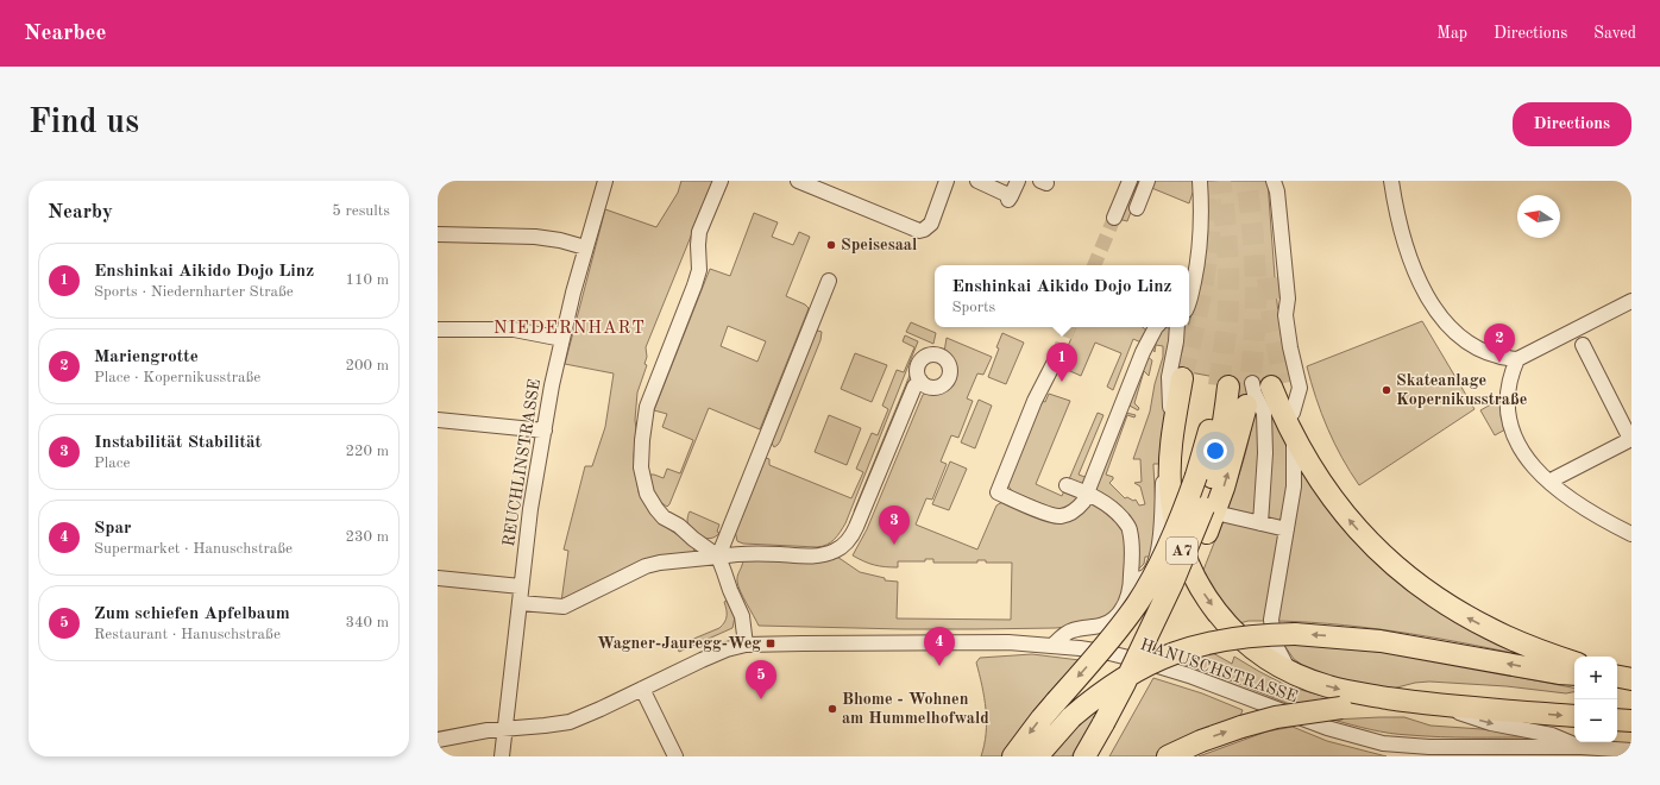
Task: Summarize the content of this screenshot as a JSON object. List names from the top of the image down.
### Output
{
  "streets": {
    "highway": ["A7"],
    "street": ["REUCHLINSTRASSE", "HANUSCHSTRASSE"]
  },
  "crossings": [
    ["REUCHLINSTRASSE", "HANUSCHSTRASSE"]
  ],
  "districts": ["NIEDERNHART"],
  "places": {
    "other": ["Speisesaal", "Skateanlage Kopernikusstraße", "Bhome - Wohnen am Hummelhofwald"],
    "transit": ["Wagner-Jauregg-Weg"]
  },
  "north": "left",
  "page": {
    "header": "Nearbee",
    "nav": ["Map", "Directions", "Saved"],
    "buttons": "Directions",
    "title": "Find us",
    "heading": ["Nearby", "5 results"],
    "list": [
      {
        "mark": "1",
        "name": "Enshinkai Aikido Dojo Linz",
        "note": "Sports · Niedernharter Straße",
        "value": "110 m"
      },
      {
        "mark": "2",
        "name": "Mariengrotte",
        "note": "Place · Kopernikusstraße",
        "value": "200 m"
      },
      {
        "mark": "3",
        "name": "Instabilität Stabilität",
        "note": "Place",
        "value": "220 m"
      },
      {
        "mark": "4",
        "name": "Spar",
        "note": "Supermarket · Hanuschstraße",
        "value": "230 m"
      },
      {
        "mark": "5",
        "name": "Zum schiefen Apfelbaum",
        "note": "Restaurant · Hanuschstraße",
        "value": "340 m"
      }
    ],
    "popup": ["Enshinkai Aikido Dojo Linz", "Sports"],
    "pins": [
      "2",
      "1",
      "3",
      "4",
      "5"
    ],
    "map_buttons": ["+", "−"]
  }
}
